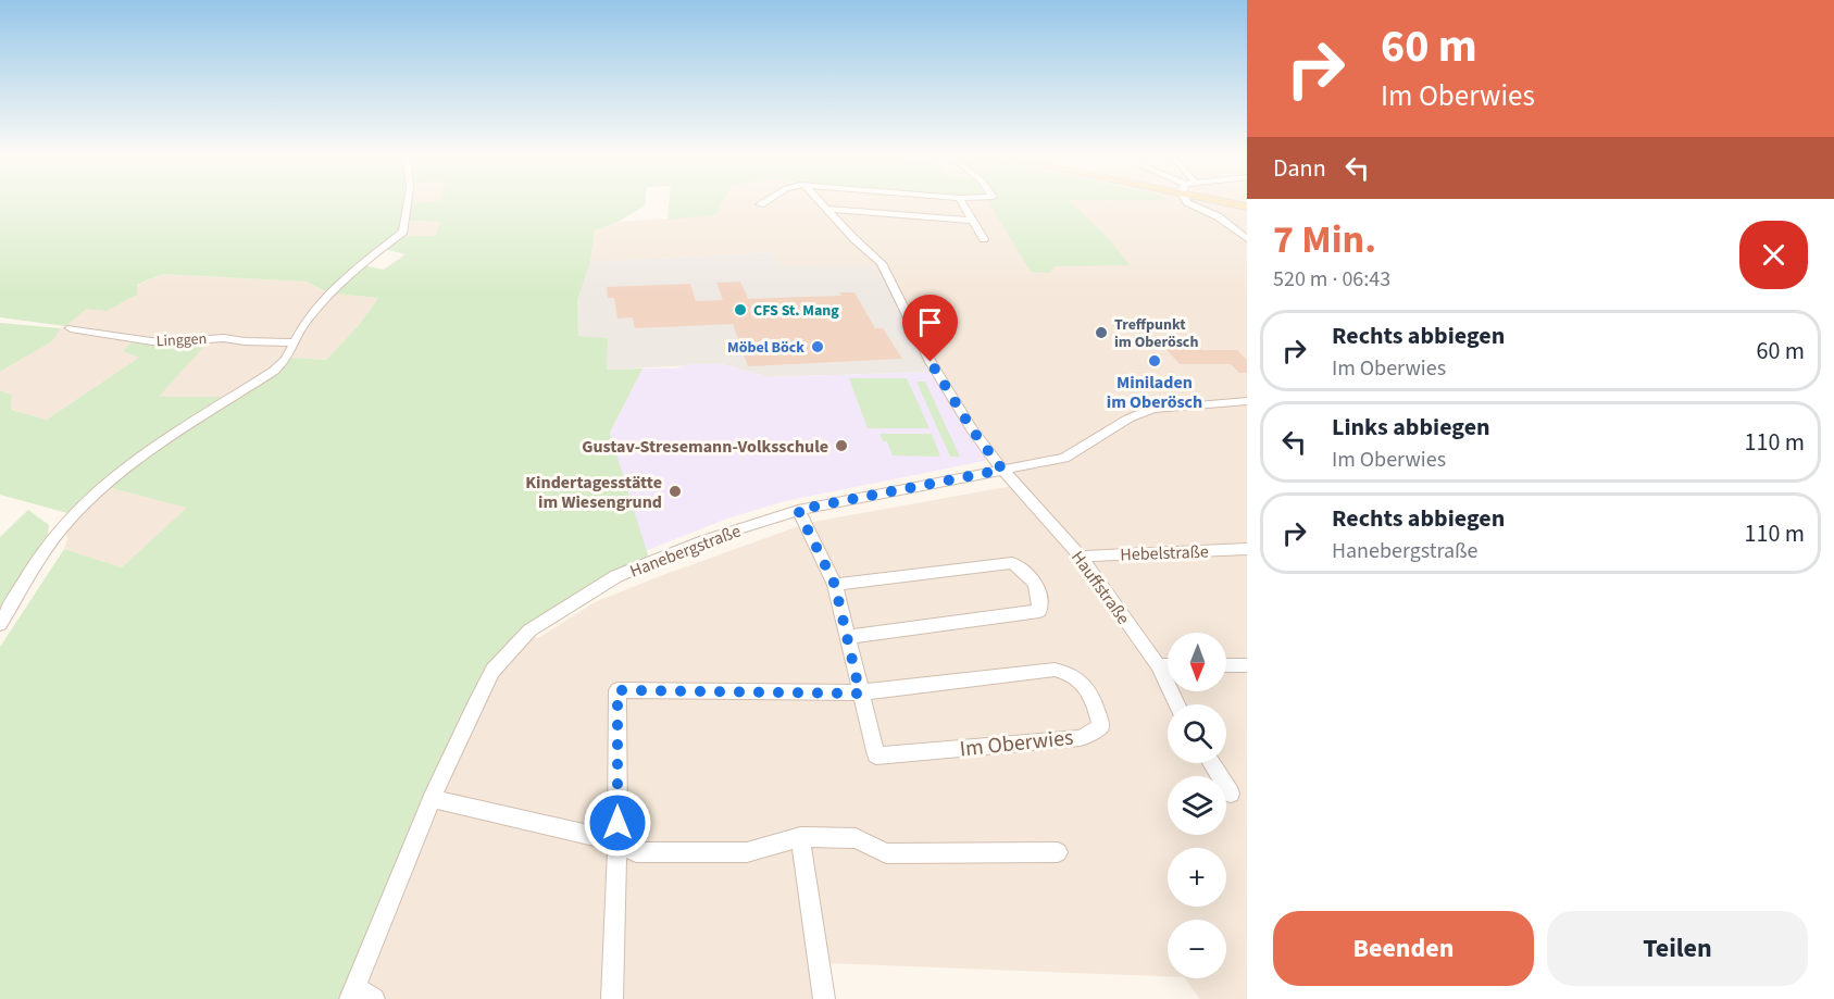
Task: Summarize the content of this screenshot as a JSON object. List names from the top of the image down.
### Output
{
  "streets": {
    "street": [
      "Linggen",
      "Hanebergstraße",
      "Hebelstraße",
      "Hauffstraße",
      "Im Oberwies"
    ]
  },
  "crossings": [
    ["Hanebergstraße", "Hauffstraße"],
    ["Hanebergstraße", "Im Oberwies"],
    ["Hebelstraße", "Hauffstraße"]
  ],
  "places": [
    "CFS St. Mang",
    "Treffpunkt im Oberösch",
    "Möbel Böck",
    "Miniladen im Oberösch",
    "Gustav-Stresemann-Volksschule",
    "Kindertagesstätte im Wiesengrund"
  ],
  "north": "bottom",
  "page": {
    "turn": ["60 m", "Im Oberwies"],
    "then": "Dann",
    "heading": ["7 Min.", "520 m · 06:43"],
    "list": [
      {
        "name": "Rechts abbiegen",
        "note": "Im Oberwies",
        "value": "60 m"
      },
      {
        "name": "Links abbiegen",
        "note": "Im Oberwies",
        "value": "110 m"
      },
      {
        "name": "Rechts abbiegen",
        "note": "Hanebergstraße",
        "value": "110 m"
      }
    ],
    "map_buttons": ["+", "−"],
    "buttons": ["Beenden", "Teilen"]
  }
}
